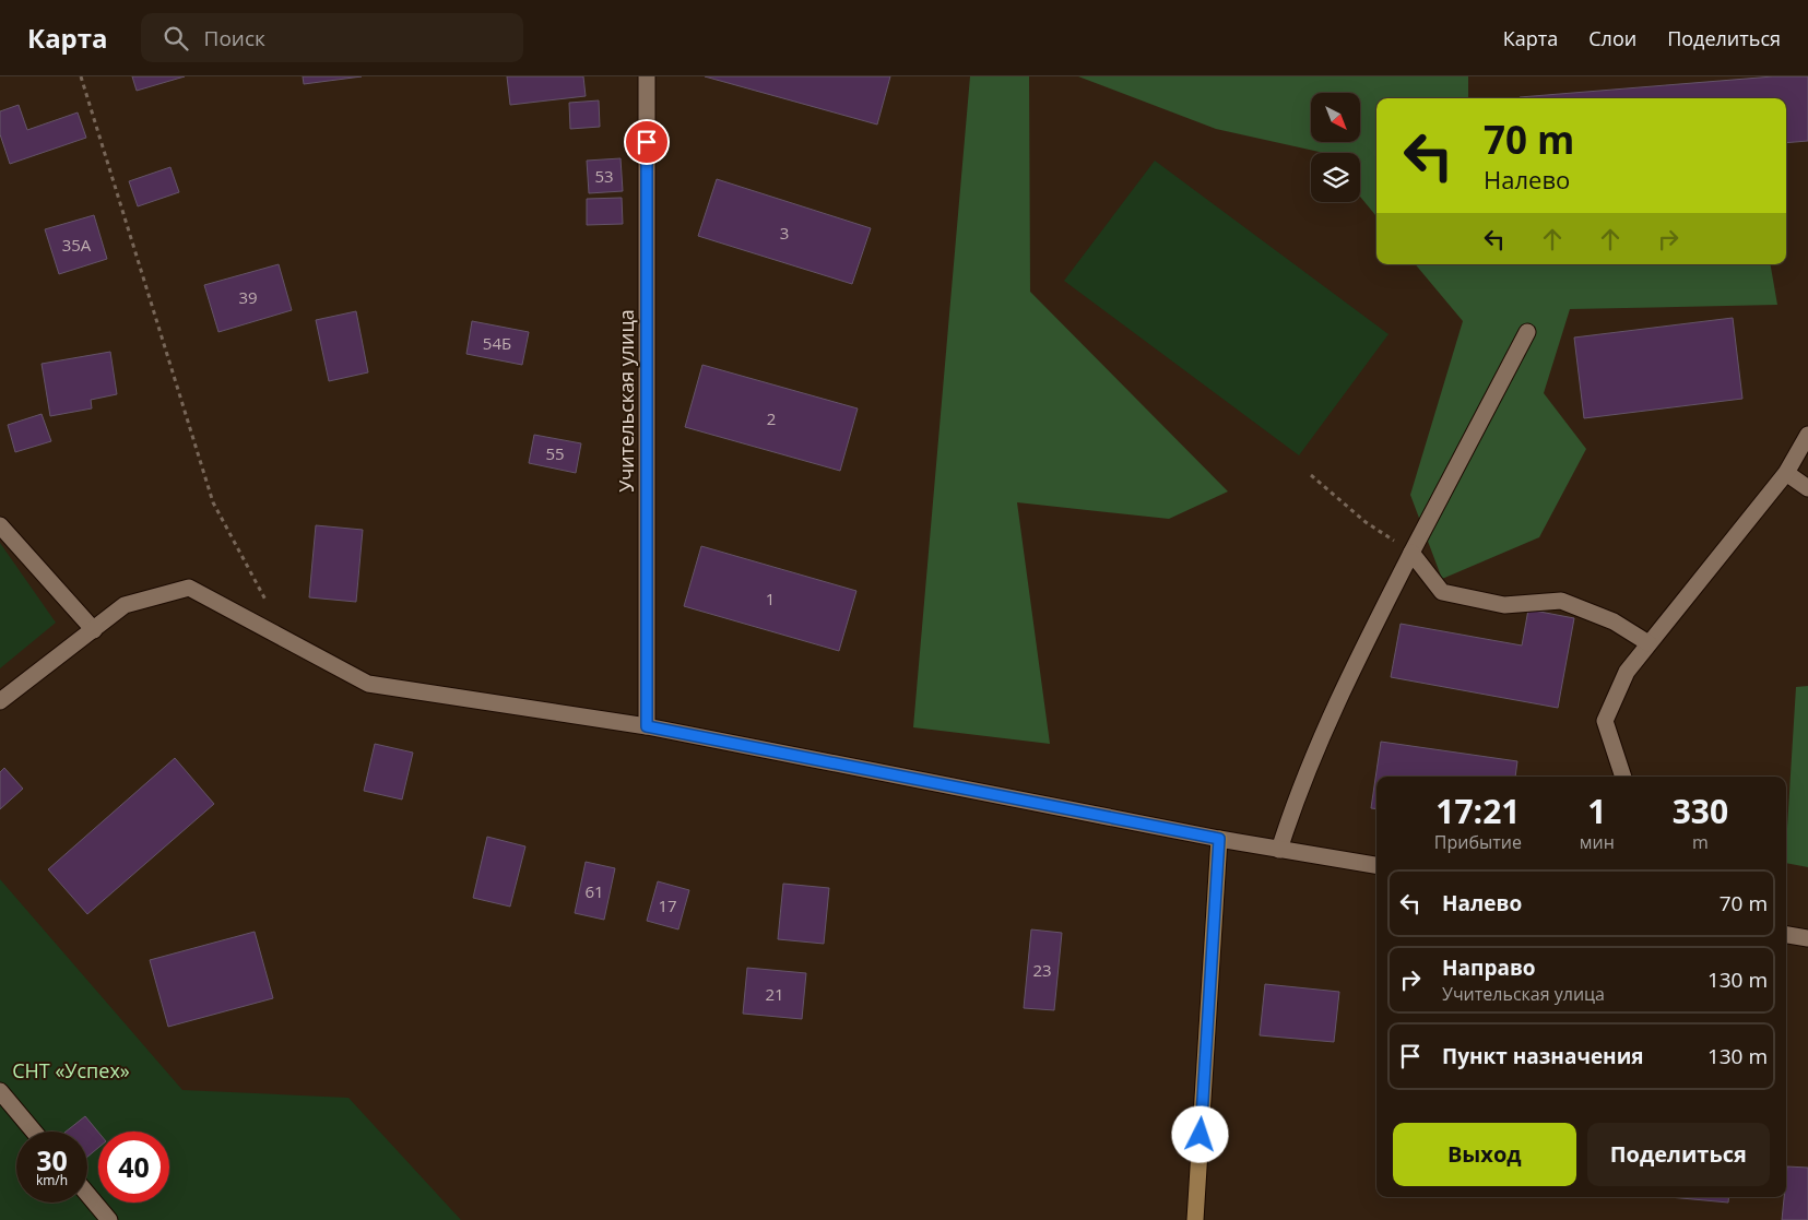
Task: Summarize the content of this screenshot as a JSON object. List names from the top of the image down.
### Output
{
  "streets": {
    "street": ["Учительская улица"]
  },
  "parks": ["СНТ «Успех»"],
  "house_numbers": [
    "53",
    "3",
    "35А",
    "39",
    "54Б",
    "2",
    "55",
    "1",
    "61",
    "17",
    "23",
    "21"
  ],
  "north": "bottom right",
  "page": {
    "header": "Карта",
    "search": "Поиск",
    "nav": ["Карта", "Слои", "Поделиться"],
    "turn": ["70 m", "Налево"],
    "eta": [
      "17:21",
      "Прибытие",
      "1",
      "мин",
      "330",
      "m"
    ],
    "list": [
      {
        "name": "Налево",
        "value": "70 m"
      },
      {
        "name": "Направо",
        "note": "Учительская улица",
        "value": "130 m"
      },
      {
        "name": "Пункт назначения",
        "value": "130 m"
      }
    ],
    "buttons": ["Выход", "Поделиться"],
    "speed": "30 km/h",
    "limit": "40"
  }
}
